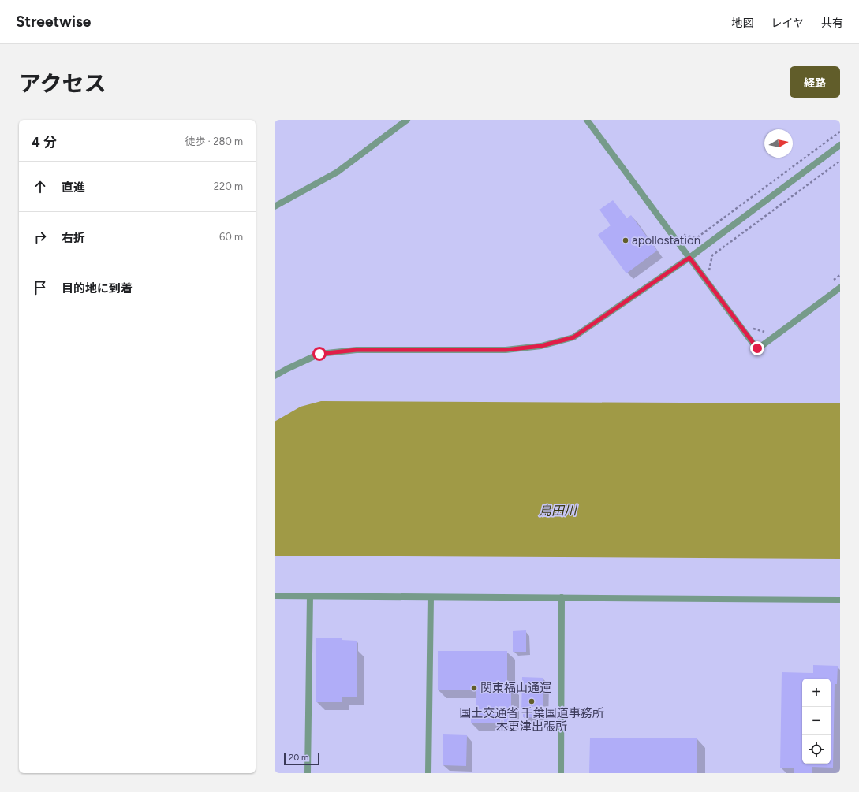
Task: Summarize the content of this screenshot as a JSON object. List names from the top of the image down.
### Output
{
  "water": ["鳥田川"],
  "places": ["apollostation", "関東福山通運", "国土交通省 千葉国道事務所 木更津出張所"],
  "scale_bar": "20 m",
  "north": "right",
  "page": {
    "header": "Streetwise",
    "nav": ["地図", "レイヤ", "共有"],
    "title": "アクセス",
    "buttons": "経路",
    "heading": ["4 分", "徒歩 · 280 m"],
    "list": [
      ["直進", "220 m"],
      ["右折", "60 m"],
      "目的地に到着"
    ],
    "map_buttons": ["+", "−"],
    "scale": "20 m"
  }
}
